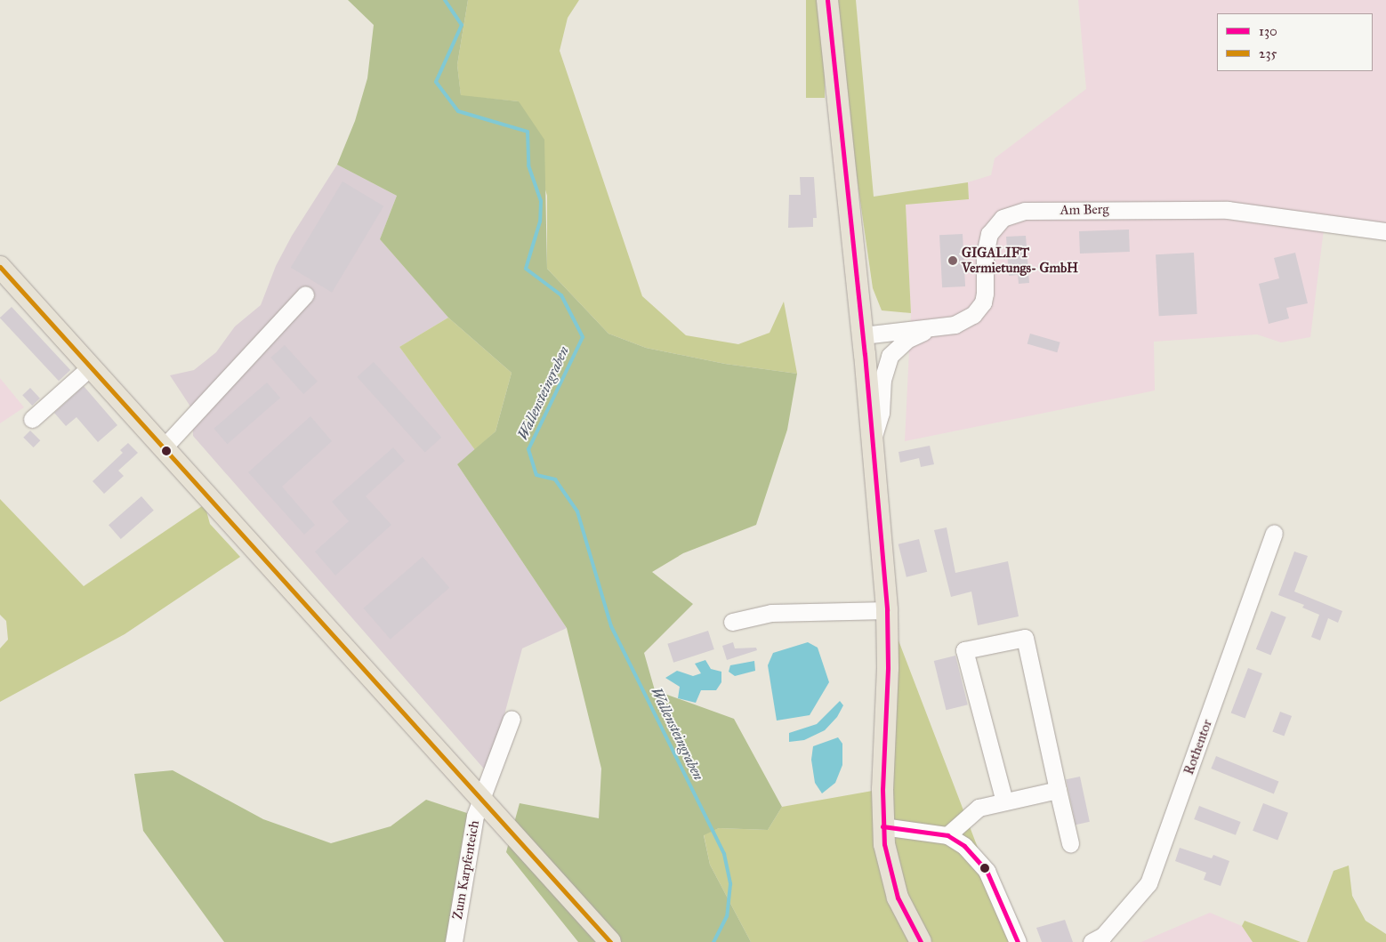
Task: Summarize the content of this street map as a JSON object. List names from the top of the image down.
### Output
{
  "streets": {
    "street": ["Am Berg", "Rothentor", "Zum Karpfenteich"]
  },
  "water": ["Wallensteingraben"],
  "places": ["GIGALIFT Vermietungs- GmbH"],
  "lines": ["transit line 130", "transit line 235"],
  "legend": ["130", "235"]
}
